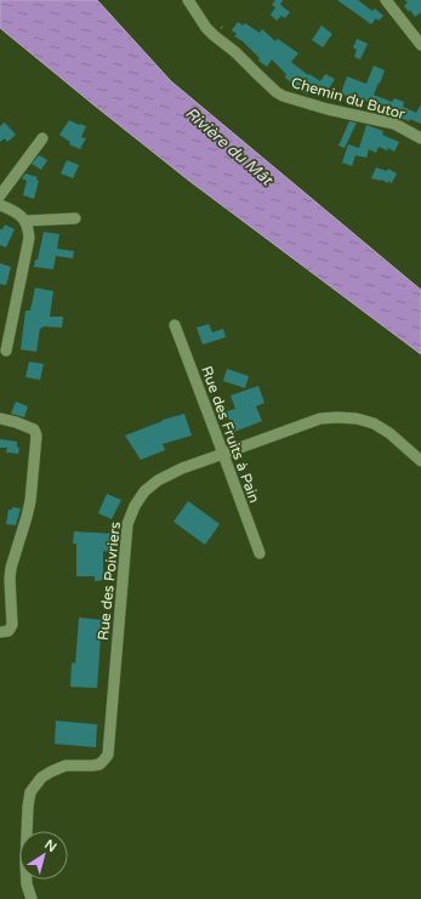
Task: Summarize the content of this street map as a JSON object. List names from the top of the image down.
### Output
{
  "streets": {
    "street": ["Chemin du Butor", "Rue des Fruits à Pain", "Rue des Poivriers"]
  },
  "crossings": [
    ["Rue des Fruits à Pain", "Rue des Poivriers"]
  ],
  "water": ["Rivière du Mât"],
  "north": "top right"
}
